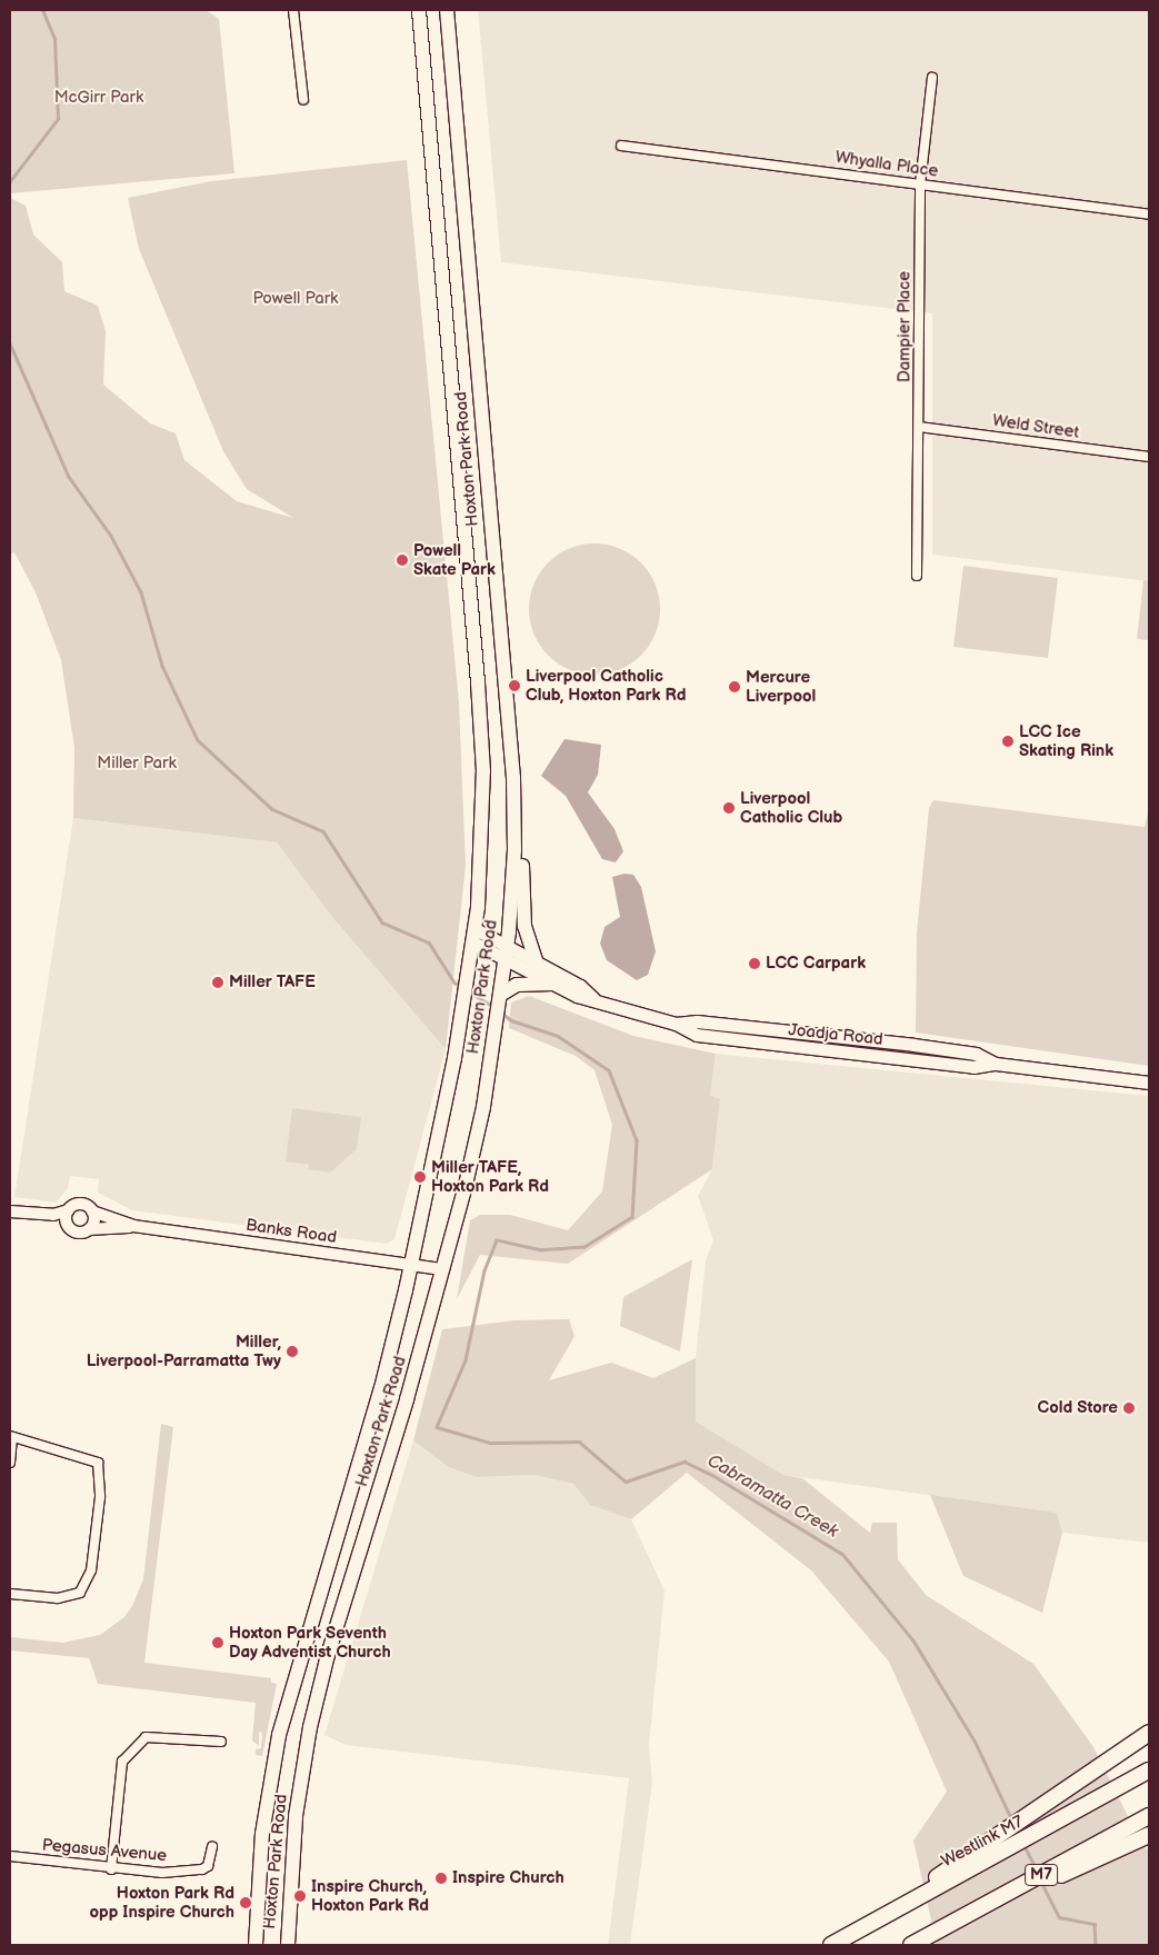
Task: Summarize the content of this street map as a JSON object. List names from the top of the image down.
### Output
{
  "streets": {
    "highway": ["Westlink M7", "M7"],
    "main road": ["Hoxton Park Road", "Joadja Road"],
    "street": [
      "Whyalla Place",
      "Dampier Place",
      "Weld Street",
      "Banks Road",
      "Pegasus Avenue"
    ]
  },
  "crossings": [
    ["Whyalla Place", "Dampier Place"],
    ["Dampier Place", "Weld Street"],
    ["Hoxton Park Road", "Joadja Road"],
    ["Hoxton Park Road", "Banks Road"]
  ],
  "water": ["Cabramatta Creek"],
  "parks": ["McGirr Park", "Powell Park", "Miller Park"],
  "places": [
    "Powell Skate Park",
    "Liverpool Catholic Club, Hoxton Park Rd",
    "Mercure Liverpool",
    "LCC Ice Skating Rink",
    "Liverpool Catholic Club",
    "LCC Carpark",
    "Miller TAFE",
    "Miller TAFE, Hoxton Park Rd",
    "Miller, Liverpool-Parramatta Twy",
    "Cold Store",
    "Hoxton Park Seventh Day Adventist Church",
    "Inspire Church",
    "Inspire Church, Hoxton Park Rd",
    "Hoxton Park Rd opp Inspire Church"
  ]
}
